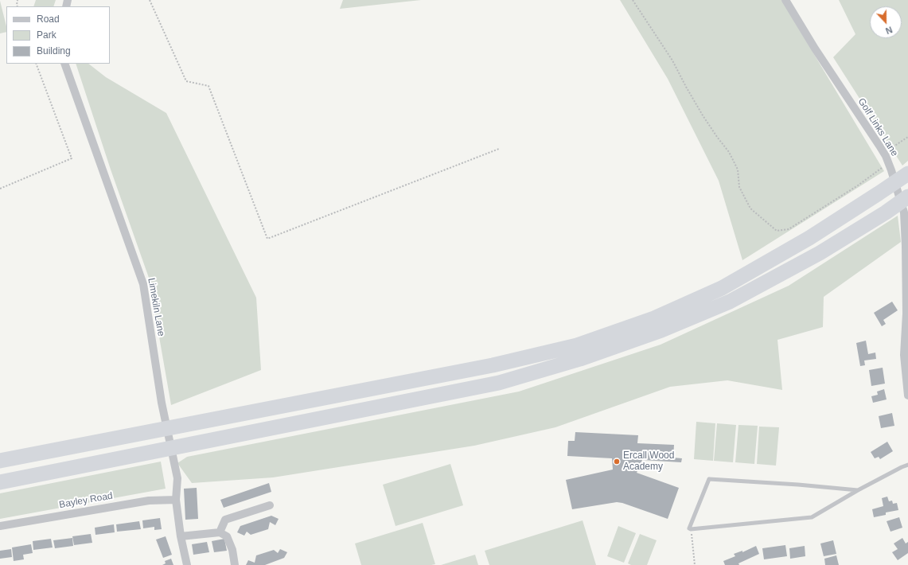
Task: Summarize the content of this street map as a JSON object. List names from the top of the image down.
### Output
{
  "streets": {
    "street": ["Golf Links Lane", "Limekiln Lane", "Bayley Road"]
  },
  "crossings": [
    ["Limekiln Lane", "Bayley Road"]
  ],
  "places": ["Ercall Wood Academy"],
  "legend": ["Road", "Park", "Building"],
  "north": "bottom"
}
